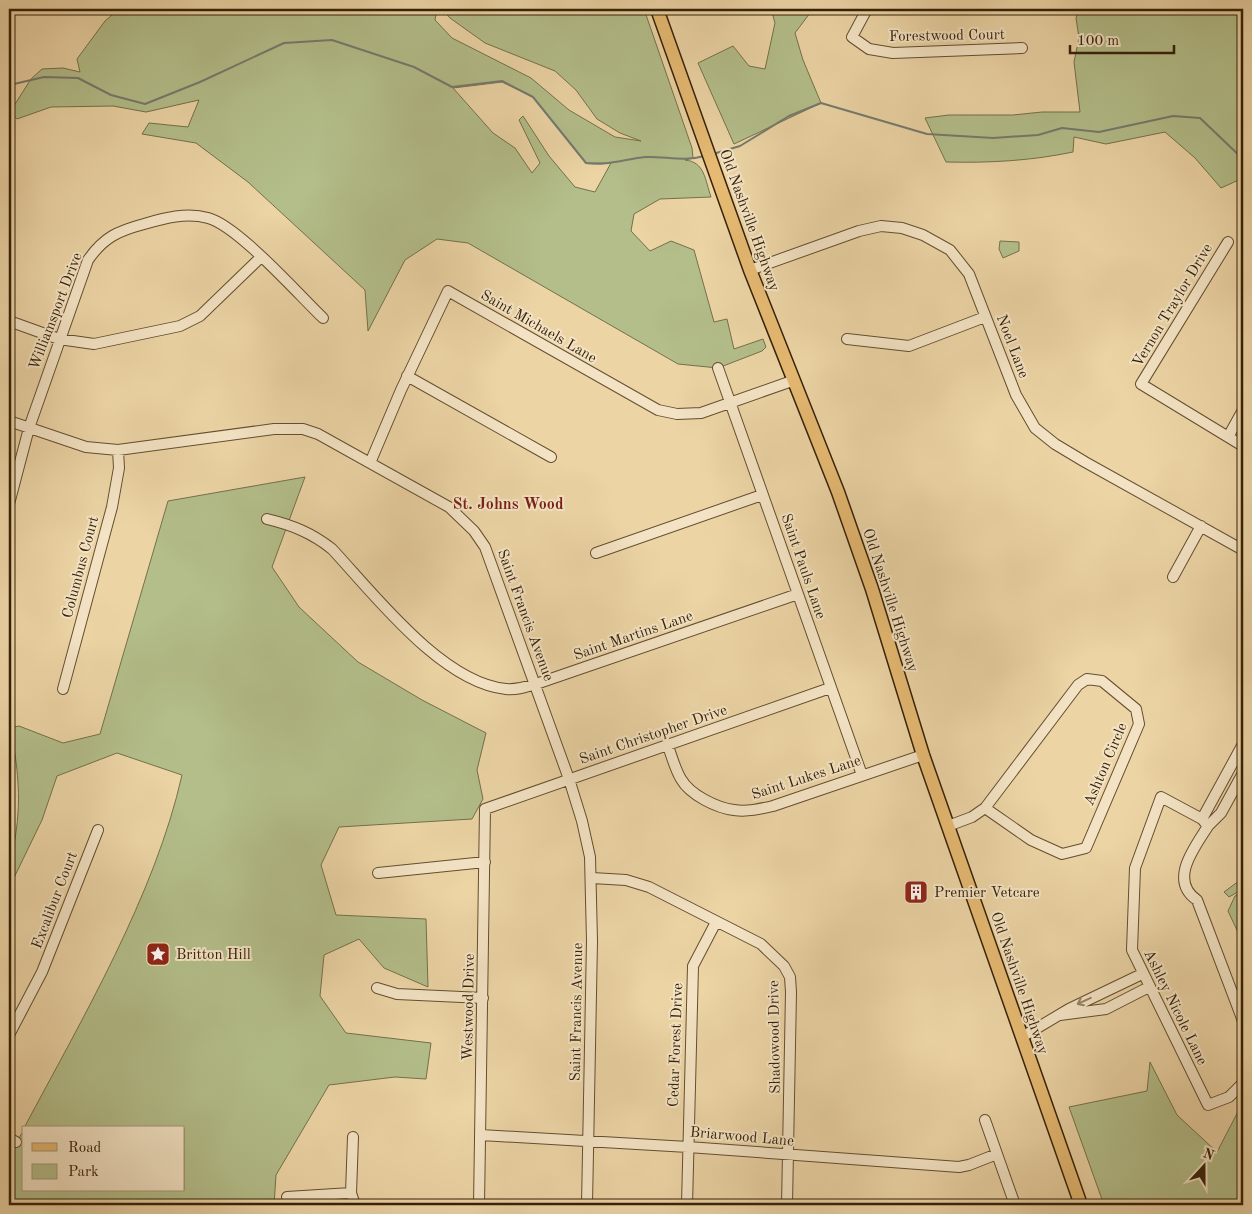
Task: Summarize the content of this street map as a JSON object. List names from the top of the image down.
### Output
{
  "streets": {
    "main road": ["Old Nashville Highway"],
    "street": [
      "Forestwood Court",
      "Vernon Traylor Drive",
      "Williamsport Drive",
      "Saint Michaels Lane",
      "Noel Lane",
      "Saint Pauls Lane",
      "Columbus Court",
      "Saint Francis Avenue",
      "Saint Martins Lane",
      "Saint Christopher Drive",
      "Ashton Circle",
      "Saint Lukes Lane",
      "Excalibur Court",
      "Westwood Drive",
      "Ashley Nicole Lane",
      "Shadowood Drive",
      "Cedar Forest Drive",
      "Briarwood Lane"
    ]
  },
  "crossings": [
    ["Old Nashville Highway", "Saint Michaels Lane"],
    ["Old Nashville Highway", "Noel Lane"],
    ["Old Nashville Highway", "Ashton Circle"],
    ["Old Nashville Highway", "Saint Lukes Lane"],
    ["Williamsport Drive", "Saint Francis Avenue"],
    ["Saint Michaels Lane", "Saint Pauls Lane"],
    ["Saint Michaels Lane", "Saint Francis Avenue"],
    ["Saint Pauls Lane", "Saint Martins Lane"],
    ["Saint Pauls Lane", "Saint Christopher Drive"],
    ["Saint Pauls Lane", "Saint Lukes Lane"],
    ["Columbus Court", "Saint Francis Avenue"],
    ["Saint Francis Avenue", "Saint Martins Lane"],
    ["Saint Francis Avenue", "Saint Christopher Drive"],
    ["Saint Francis Avenue", "Shadowood Drive"],
    ["Saint Francis Avenue", "Briarwood Lane"],
    ["Saint Christopher Drive", "Saint Lukes Lane"],
    ["Saint Christopher Drive", "Westwood Drive"],
    ["Westwood Drive", "Briarwood Lane"],
    ["Shadowood Drive", "Cedar Forest Drive"],
    ["Shadowood Drive", "Briarwood Lane"],
    ["Cedar Forest Drive", "Briarwood Lane"]
  ],
  "districts": ["St. Johns Wood"],
  "places": {
    "building": ["Premier Vetcare"],
    "place": ["Britton Hill"]
  },
  "legend": ["Road", "Park"],
  "scale_bar": "100 m",
  "north": "top"
}
